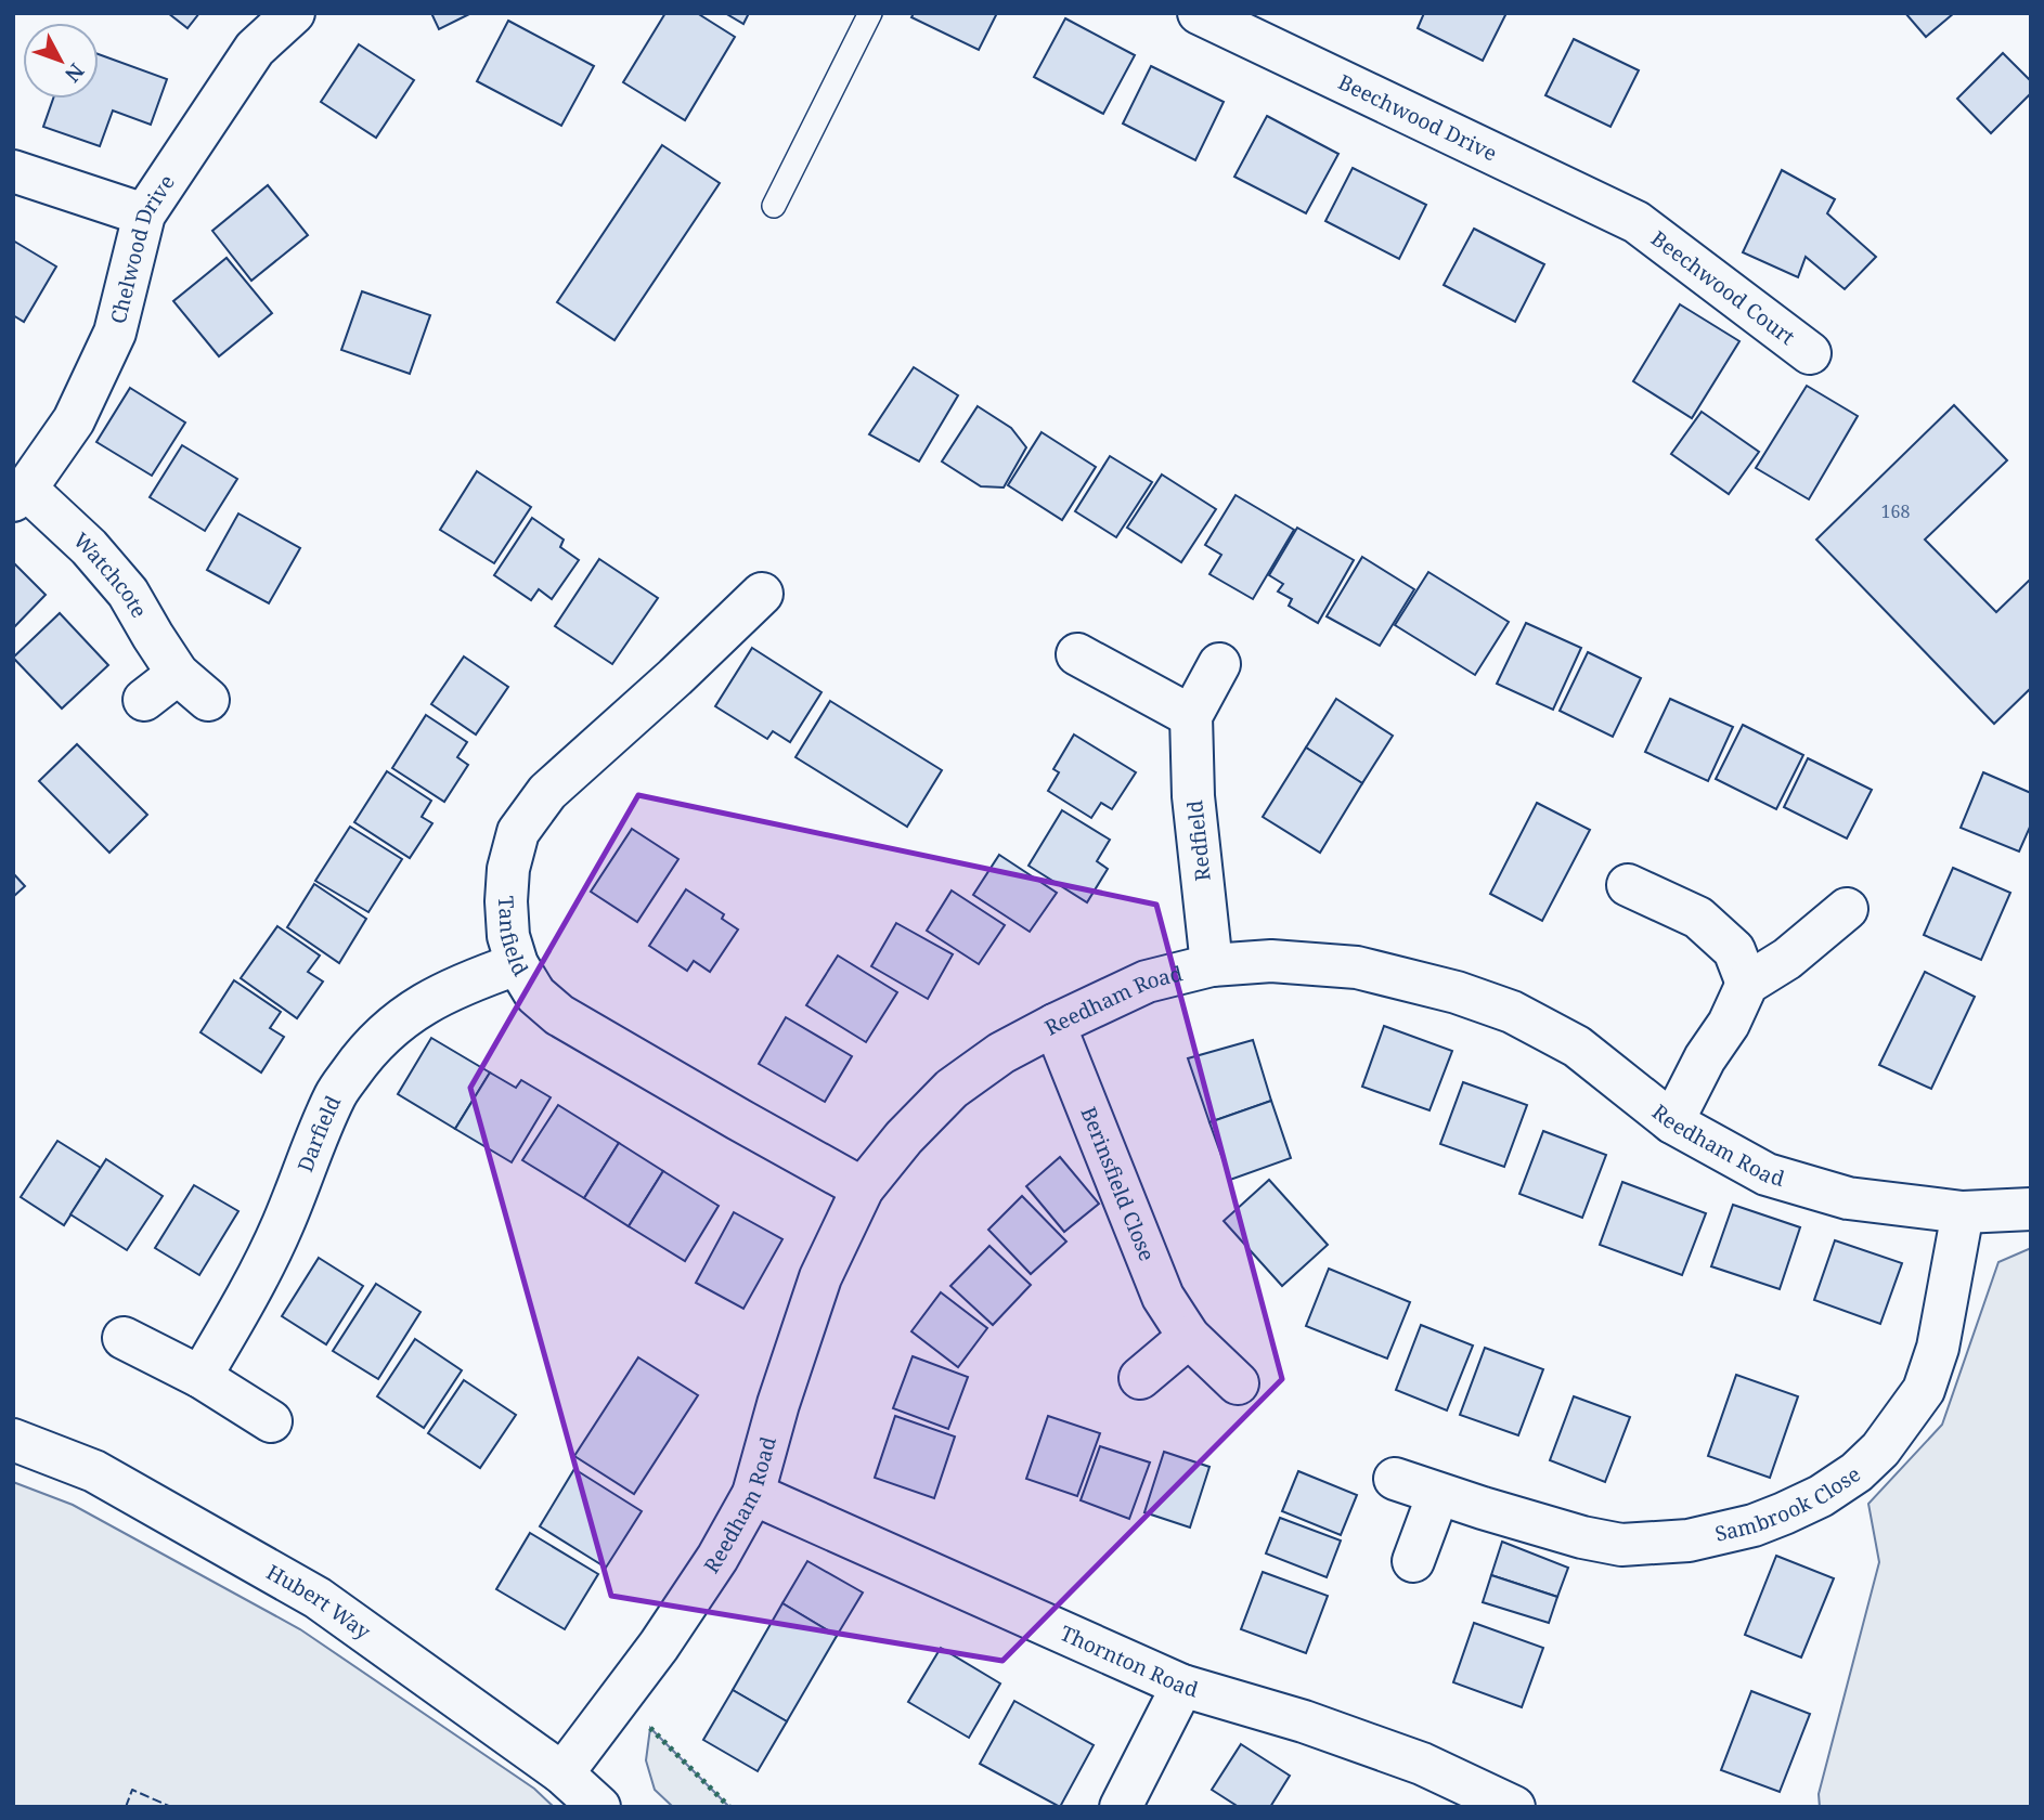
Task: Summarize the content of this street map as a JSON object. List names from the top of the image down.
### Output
{
  "streets": {
    "street": [
      "Beechwood Drive",
      "Chelwood Drive",
      "Beechwood Court",
      "Watchcote",
      "Redfield",
      "Tanfield",
      "Reedham Road",
      "Darfield",
      "Berinsfield Close",
      "Sambrook Close",
      "Hubert Way",
      "Thornton Road"
    ]
  },
  "crossings": [
    ["Beechwood Drive", "Beechwood Court"],
    ["Chelwood Drive", "Watchcote"],
    ["Redfield", "Reedham Road"],
    ["Tanfield", "Reedham Road"],
    ["Tanfield", "Darfield"],
    ["Reedham Road", "Berinsfield Close"],
    ["Reedham Road", "Sambrook Close"],
    ["Reedham Road", "Hubert Way"],
    ["Reedham Road", "Thornton Road"]
  ],
  "house_numbers": ["168"],
  "north": "bottom right"
}
